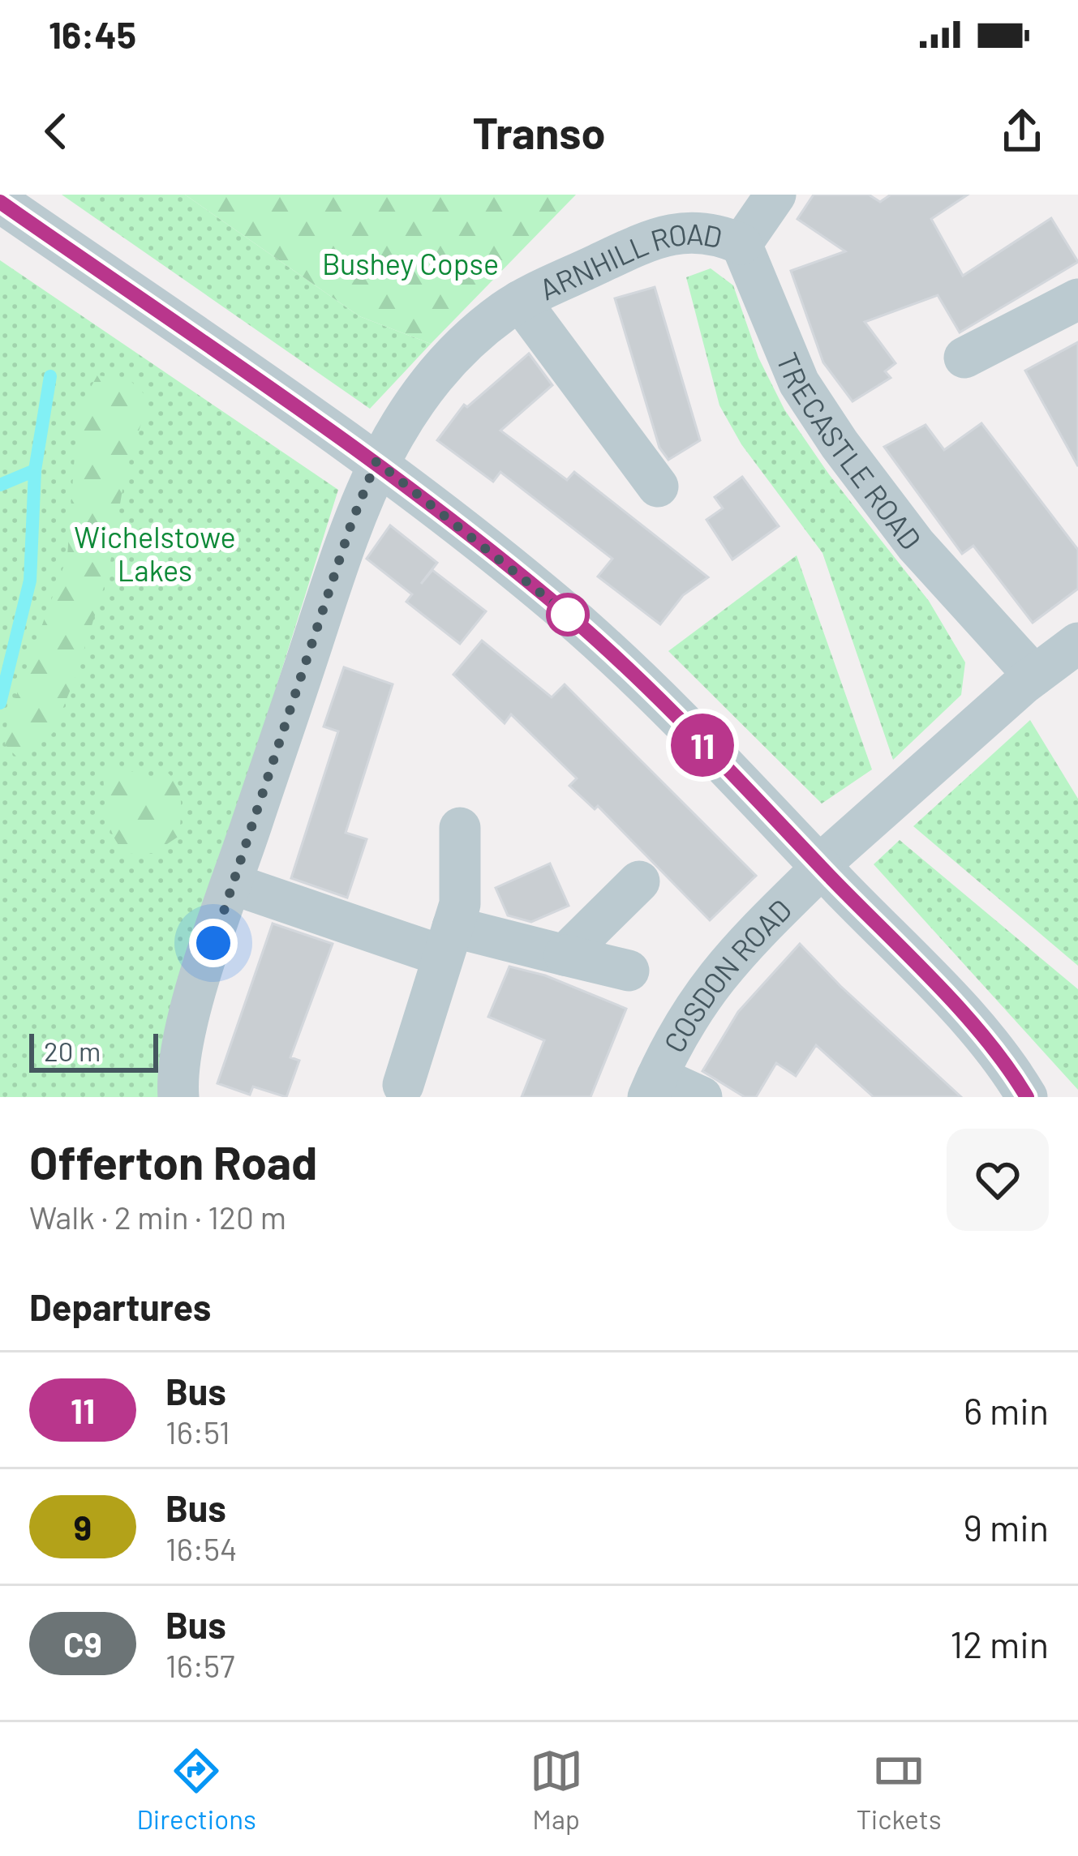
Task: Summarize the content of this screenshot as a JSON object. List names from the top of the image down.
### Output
{
  "streets": {
    "street": ["ARNHILL ROAD", "TRECASTLE ROAD", "COSDON ROAD"]
  },
  "crossings": [
    ["ARNHILL ROAD", "TRECASTLE ROAD"],
    ["TRECASTLE ROAD", "COSDON ROAD"]
  ],
  "parks": ["Bushey Copse", "Wichelstowe Lakes"],
  "lines": ["bus line 11"],
  "scale_bar": "20 m",
  "page": {
    "status": "16:45",
    "header": "Transo",
    "on_map": "11",
    "scale": "20 m",
    "heading": [
      ["Offerton Road", "Walk · 2 min · 120 m"],
      "Departures"
    ],
    "list": [
      {
        "mark": "11",
        "name": "Bus",
        "note": "16:51",
        "value": "6 min"
      },
      {
        "mark": "9",
        "name": "Bus",
        "note": "16:54",
        "value": "9 min"
      },
      {
        "mark": "C9",
        "name": "Bus",
        "note": "16:57",
        "value": "12 min"
      }
    ],
    "tabs": ["Directions", "Map", "Tickets"]
  }
}
